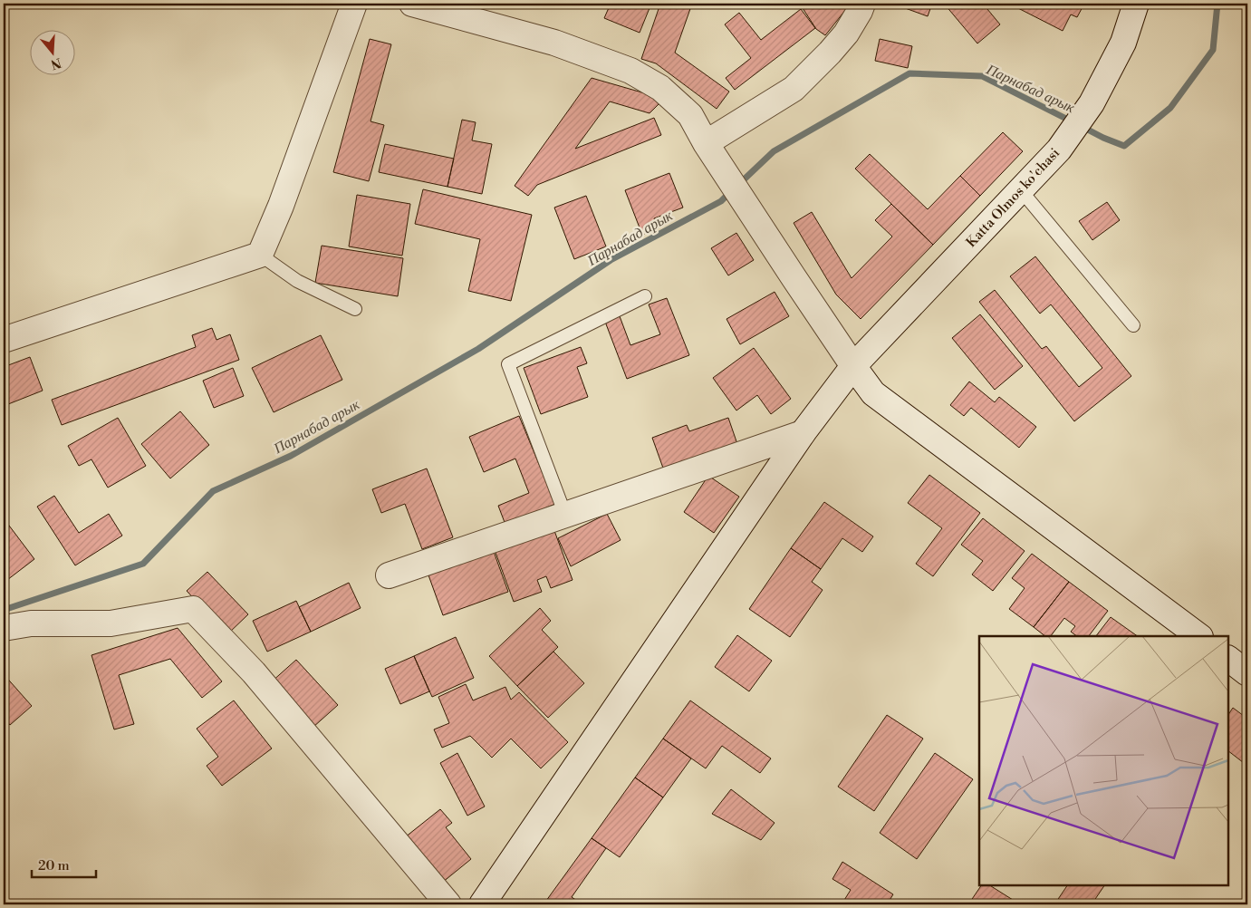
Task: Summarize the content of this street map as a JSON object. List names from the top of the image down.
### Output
{
  "streets": {
    "street": ["Katta Olmos ko'chasi"]
  },
  "water": ["Парнабад арык"],
  "scale_bar": "20 m",
  "north": "bottom"
}
